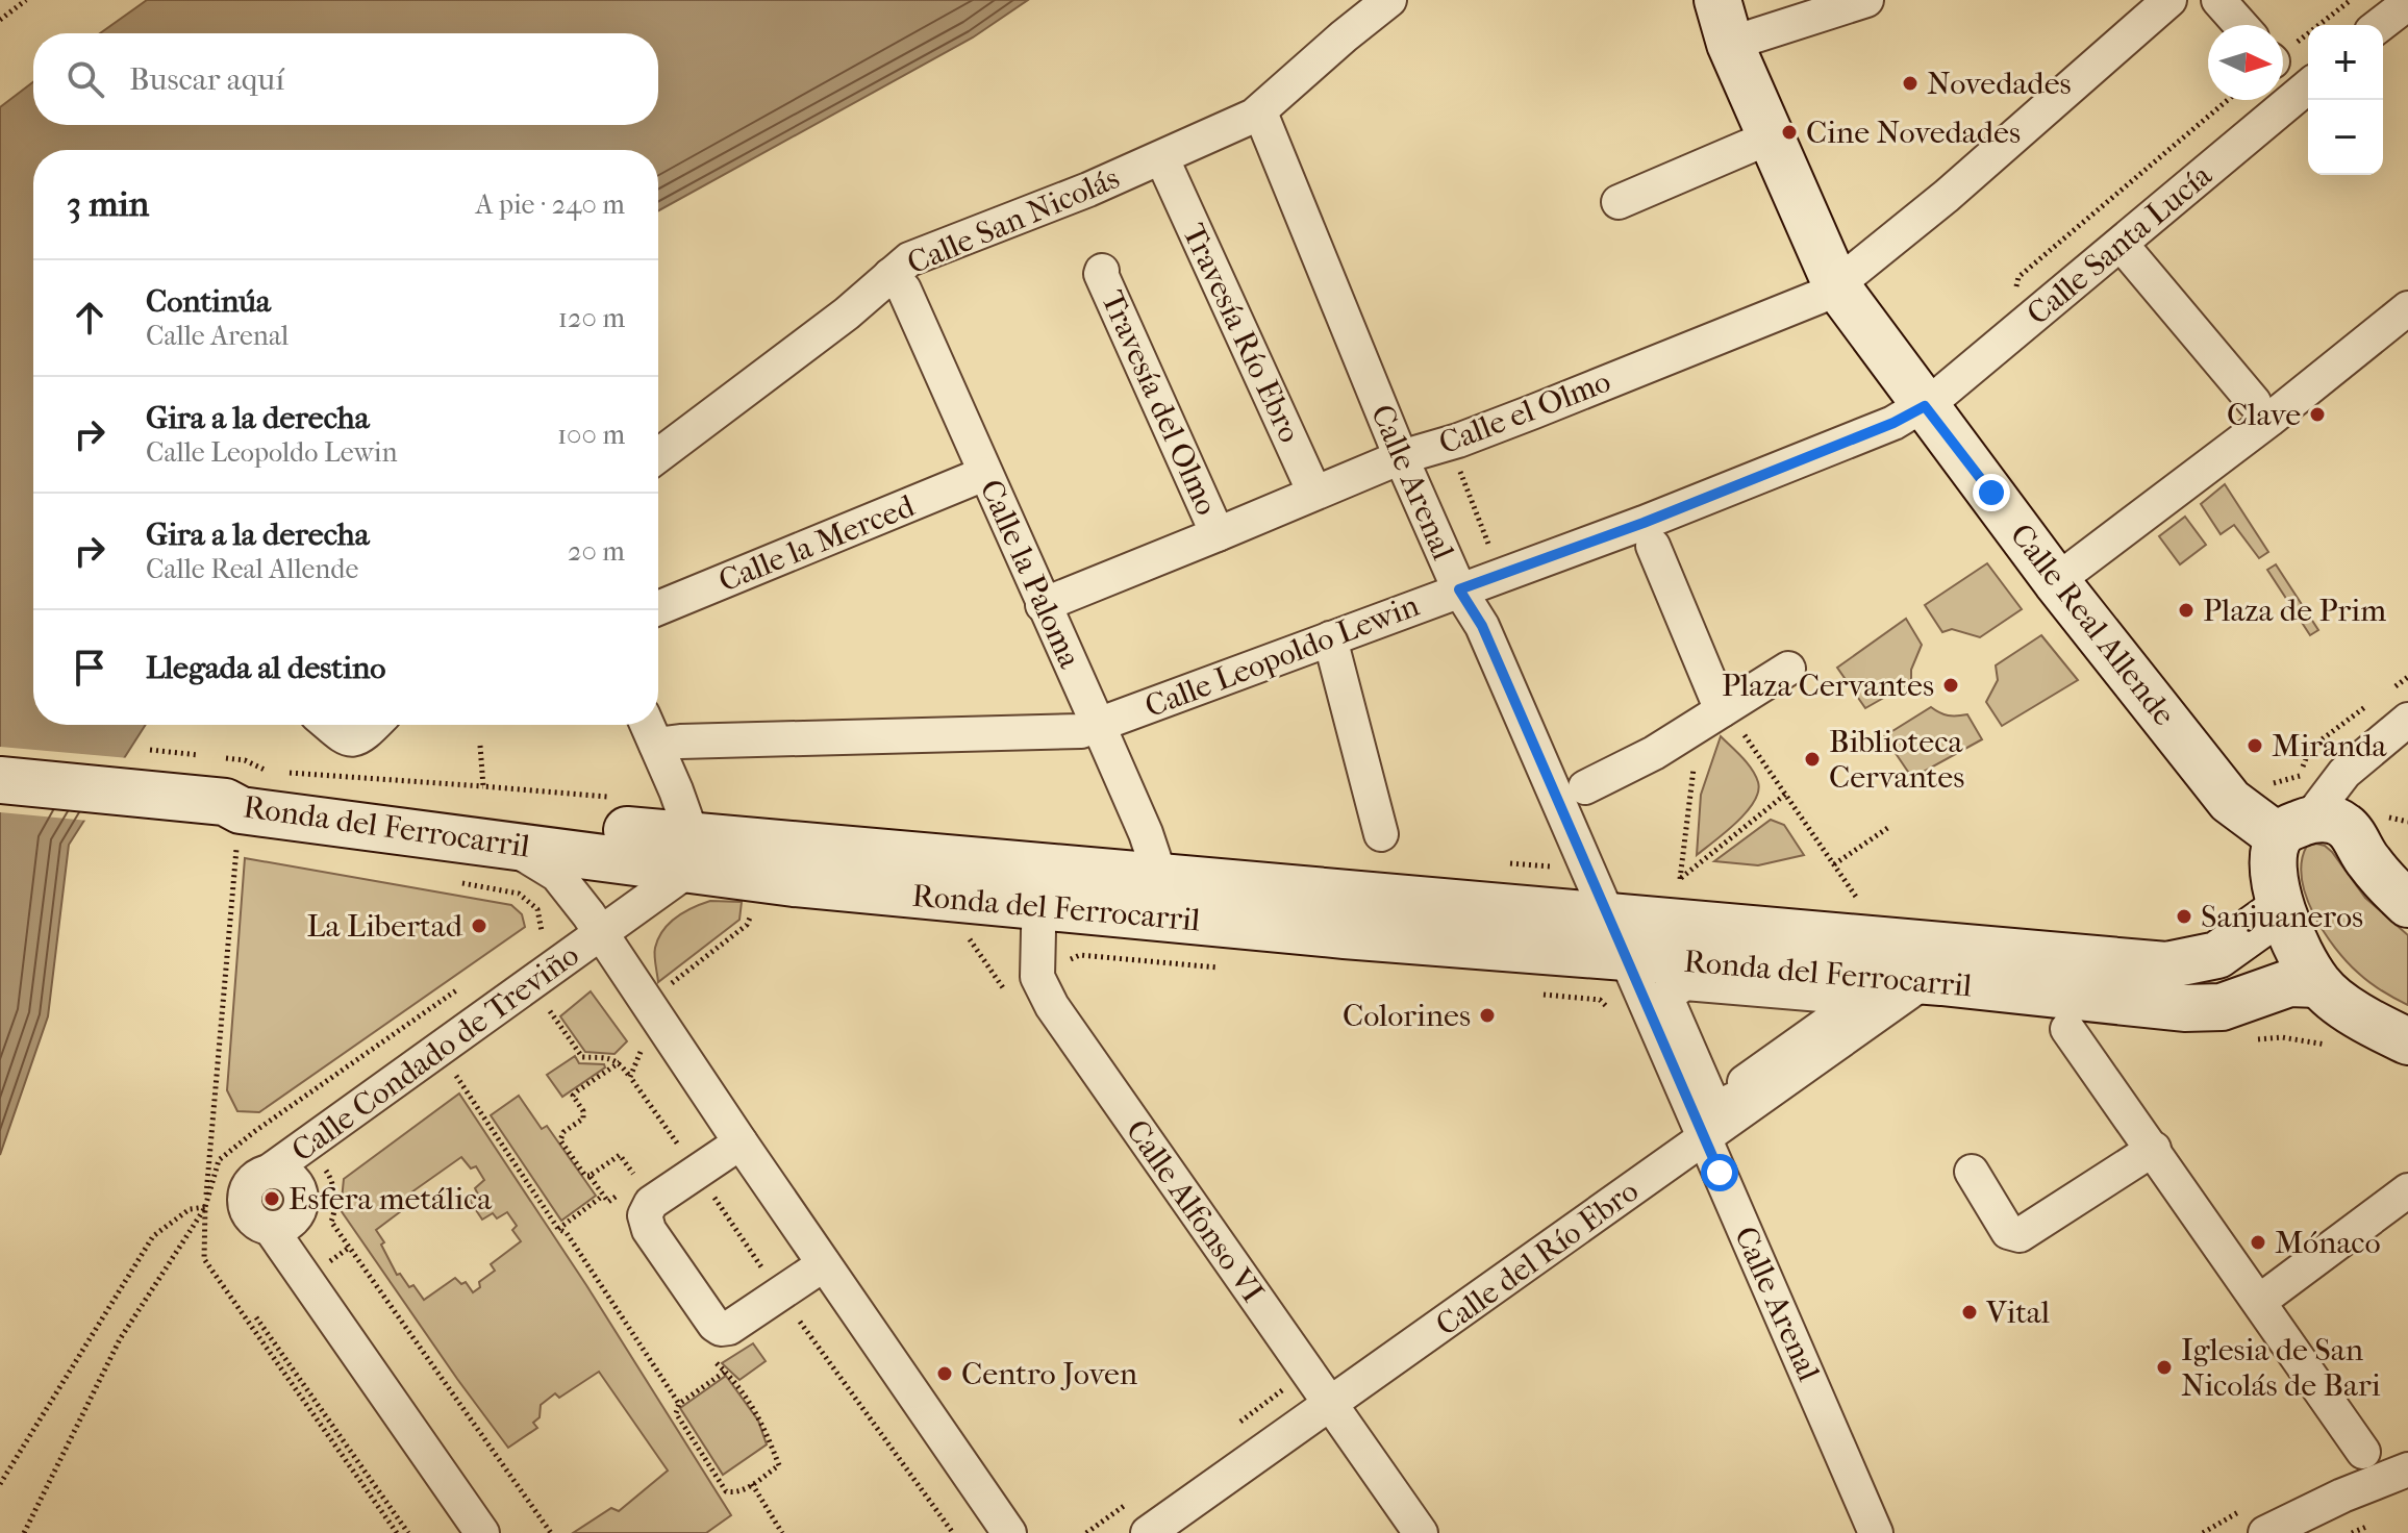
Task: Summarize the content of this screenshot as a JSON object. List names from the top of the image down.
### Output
{
  "streets": {
    "main road": ["Calle Real Allende", "Ronda del Ferrocarril"],
    "street": [
      "Calle San Nicolás",
      "Calle Santa Lucía",
      "Travesía Río Ebro",
      "Travesía del Olmo",
      "Calle el Olmo",
      "Calle Arenal",
      "Calle la Merced",
      "Calle la Paloma",
      "Calle Leopoldo Lewin",
      "Calle Condado de Treviño",
      "Calle Alfonso VI",
      "Calle del Río Ebro"
    ]
  },
  "crossings": [
    ["Calle San Nicolás", "Calle Arenal"],
    ["Calle San Nicolás", "Calle la Paloma"],
    ["Calle Santa Lucía", "Calle Real Allende"],
    ["Calle Santa Lucía", "Calle Leopoldo Lewin"],
    ["Travesía Río Ebro", "Calle el Olmo"],
    ["Travesía del Olmo", "Calle el Olmo"],
    ["Calle el Olmo", "Calle Arenal"],
    ["Calle el Olmo", "Calle la Paloma"],
    ["Calle Arenal", "Calle Leopoldo Lewin"],
    ["Calle Arenal", "Ronda del Ferrocarril"],
    ["Calle Arenal", "Calle del Río Ebro"],
    ["Calle la Merced", "Calle la Paloma"],
    ["Calle la Paloma", "Calle Leopoldo Lewin"],
    ["Calle la Paloma", "Ronda del Ferrocarril"],
    ["Calle Real Allende", "Calle Leopoldo Lewin"],
    ["Ronda del Ferrocarril", "Calle Condado de Treviño"],
    ["Ronda del Ferrocarril", "Calle Alfonso VI"],
    ["Ronda del Ferrocarril", "Calle del Río Ebro"],
    ["Calle Alfonso VI", "Calle del Río Ebro"]
  ],
  "places": [
    "Novedades",
    "Cine Novedades",
    "Clave",
    "Plaza de Prim",
    "Plaza Cervantes",
    "Miranda",
    "Biblioteca Cervantes",
    "Sanjuaneros",
    "La Libertad",
    "Colorines",
    "Esfera metálica",
    "Mónaco",
    "Vital",
    "Iglesia de San Nicolás de Bari",
    "Centro Joven"
  ],
  "north": "right",
  "page": {
    "map_buttons": ["+", "−"],
    "search": "Buscar aquí",
    "heading": ["3 min", "A pie · 240 m"],
    "list": [
      ["Continúa", "Calle Arenal", "120 m"],
      ["Gira a la derecha", "Calle Leopoldo Lewin", "100 m"],
      ["Gira a la derecha", "Calle Real Allende", "20 m"],
      "Llegada al destino"
    ]
  }
}
